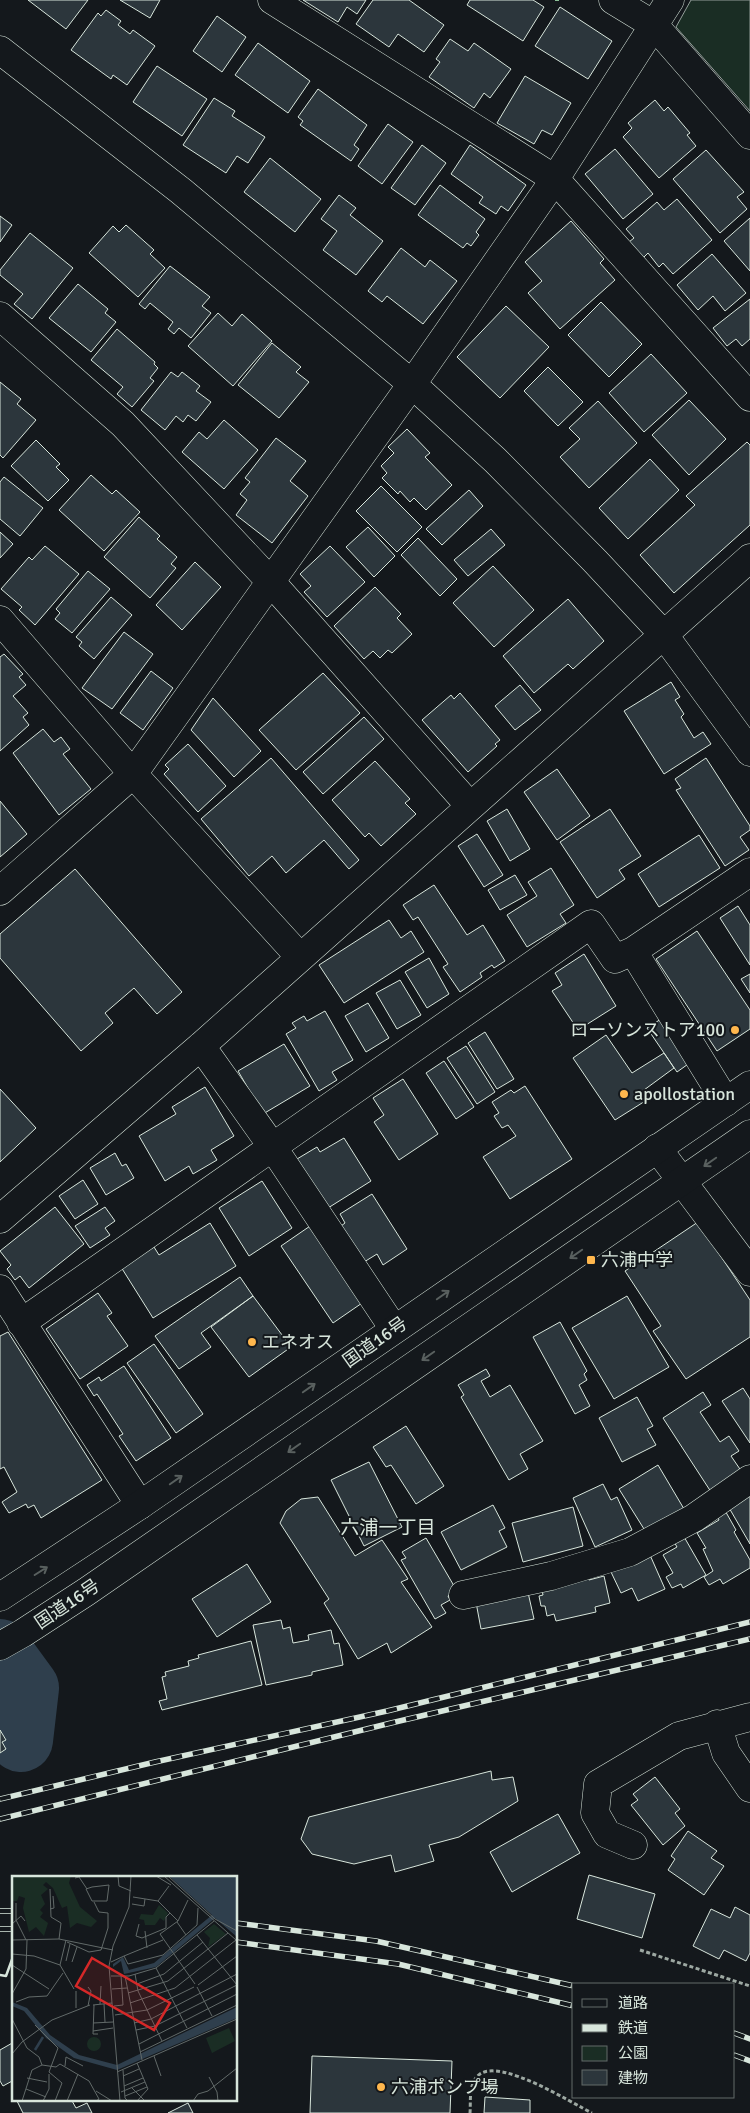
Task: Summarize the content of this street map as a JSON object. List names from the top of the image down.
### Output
{
  "streets": {
    "main road": ["国道16号"]
  },
  "districts": ["六浦一丁目"],
  "places": {
    "other": [
      "ローソンストア100",
      "apollostation",
      "エネオス",
      "六浦ポンプ場"
    ],
    "transit": ["六浦中学"]
  },
  "legend": [
    "道路",
    "鉄道",
    "公園",
    "建物"
  ]
}
